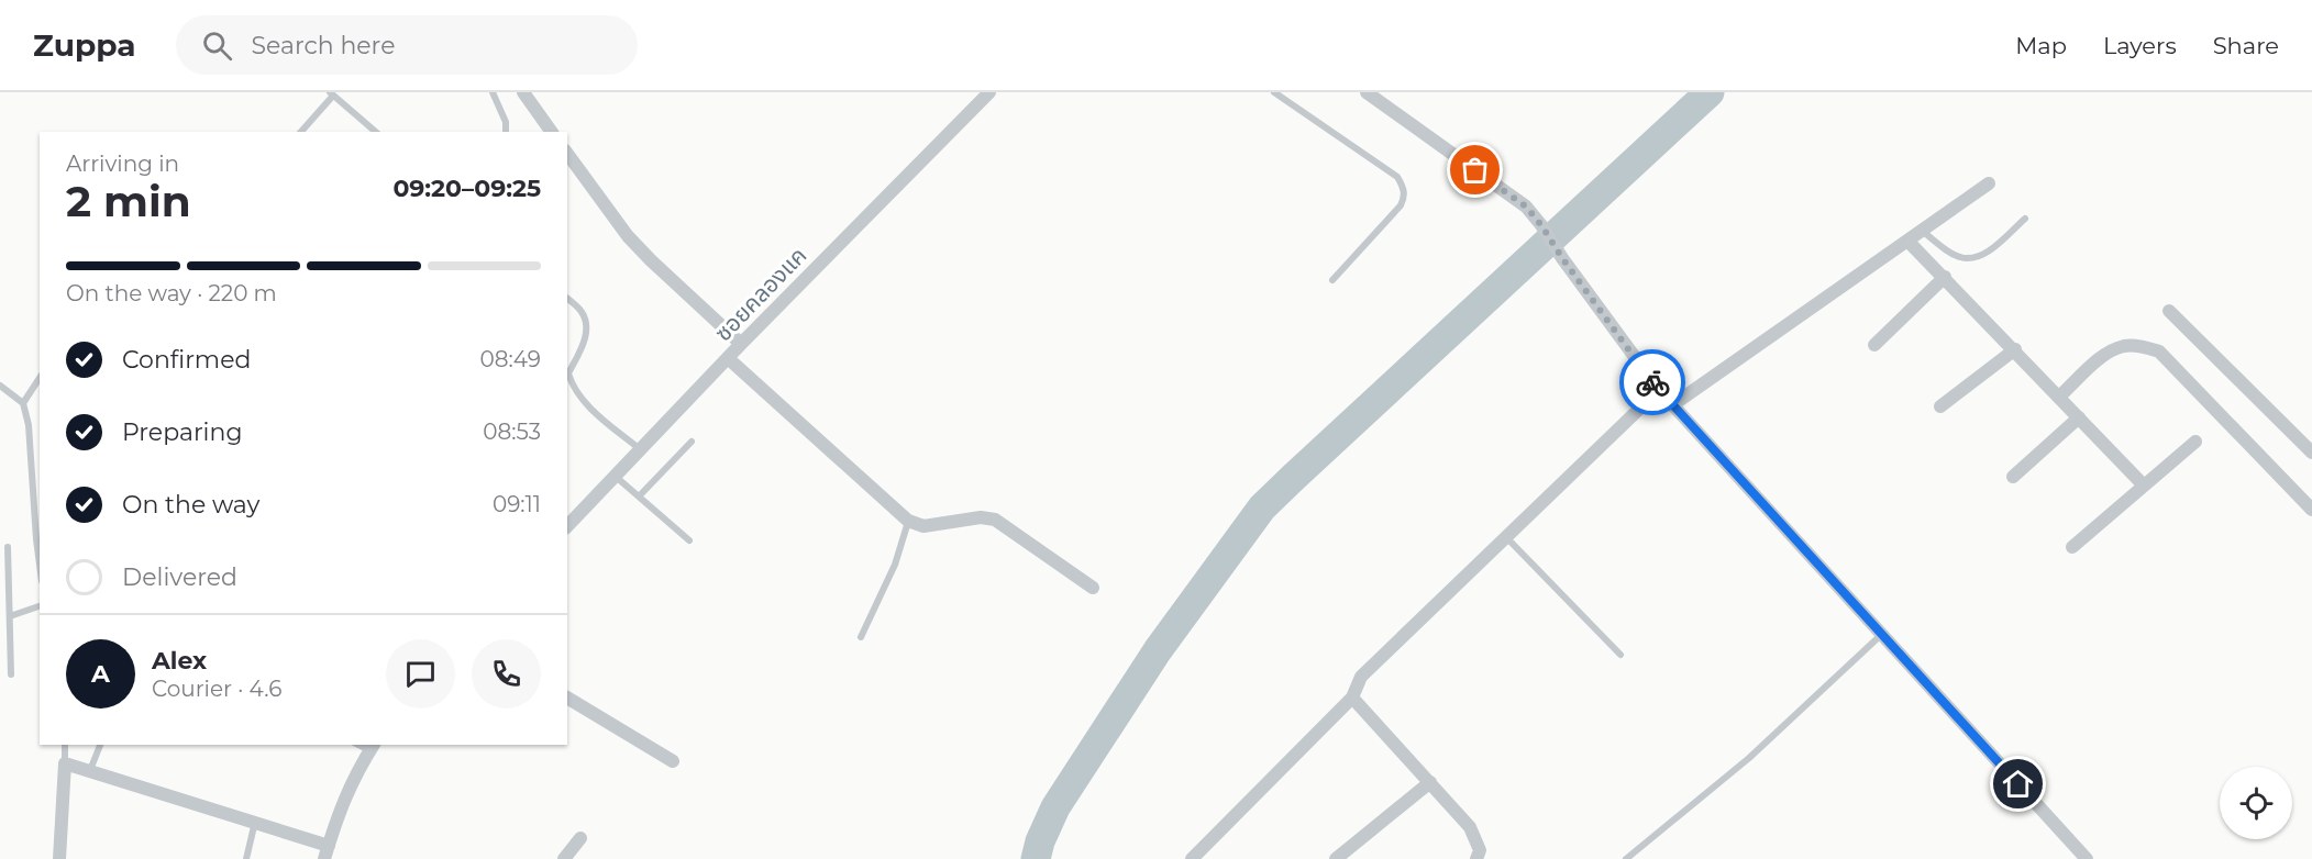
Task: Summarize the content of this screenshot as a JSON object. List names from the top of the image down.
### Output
{
  "streets": {
    "street": ["ซอยคลองแค"]
  },
  "page": {
    "header": "Zuppa",
    "search": "Search here",
    "nav": ["Map", "Layers", "Share"],
    "heading": ["2 min", "Arriving in", "09:20–09:25"],
    "panel": ["Alex", "Courier · 4.6"],
    "bar": "On the way · 220 m",
    "list": [
      ["Confirmed", "08:49"],
      ["Preparing", "08:53"],
      ["On the way", "09:11"],
      "Delivered"
    ],
    "round": "A"
  }
}
